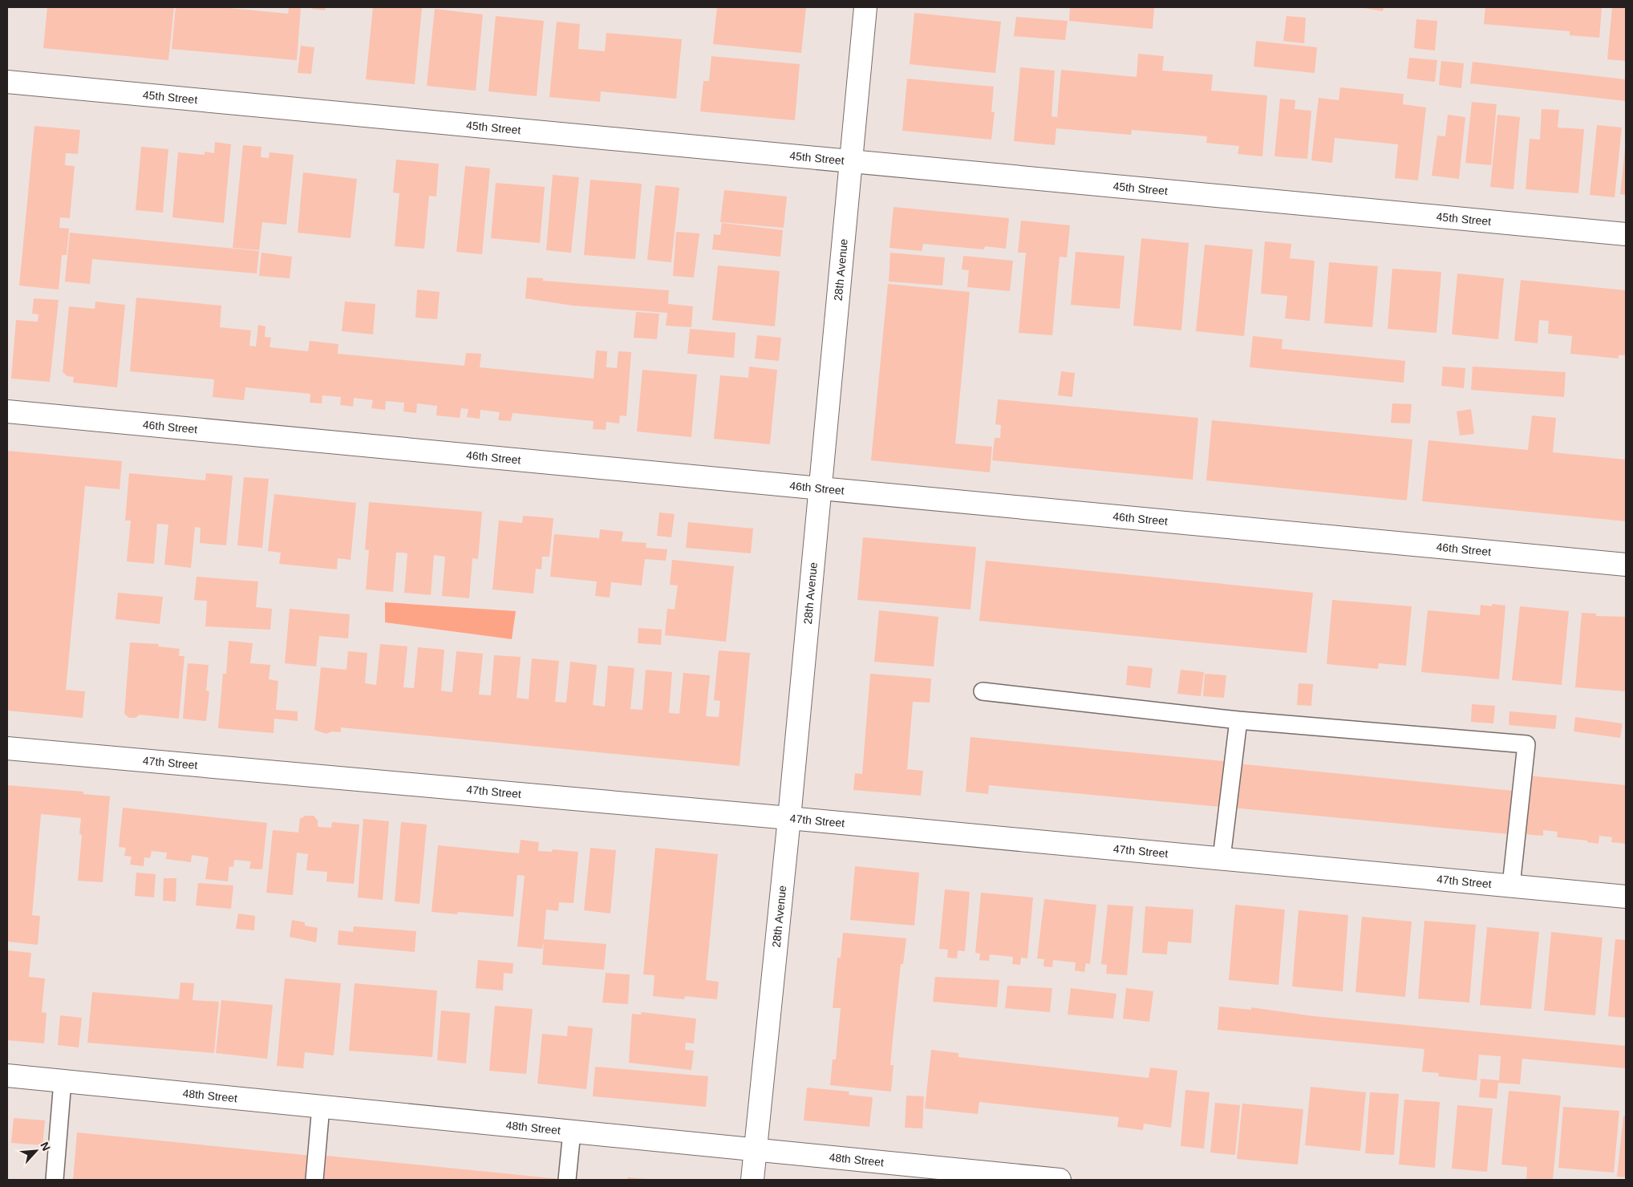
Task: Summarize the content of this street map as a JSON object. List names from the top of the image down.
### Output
{
  "streets": {
    "street": [
      "45th Street",
      "28th Avenue",
      "46th Street",
      "47th Street",
      "48th Street"
    ]
  },
  "crossings": [
    ["45th Street", "28th Avenue"],
    ["28th Avenue", "46th Street"],
    ["28th Avenue", "47th Street"],
    ["28th Avenue", "48th Street"]
  ],
  "north": "top right"
}
